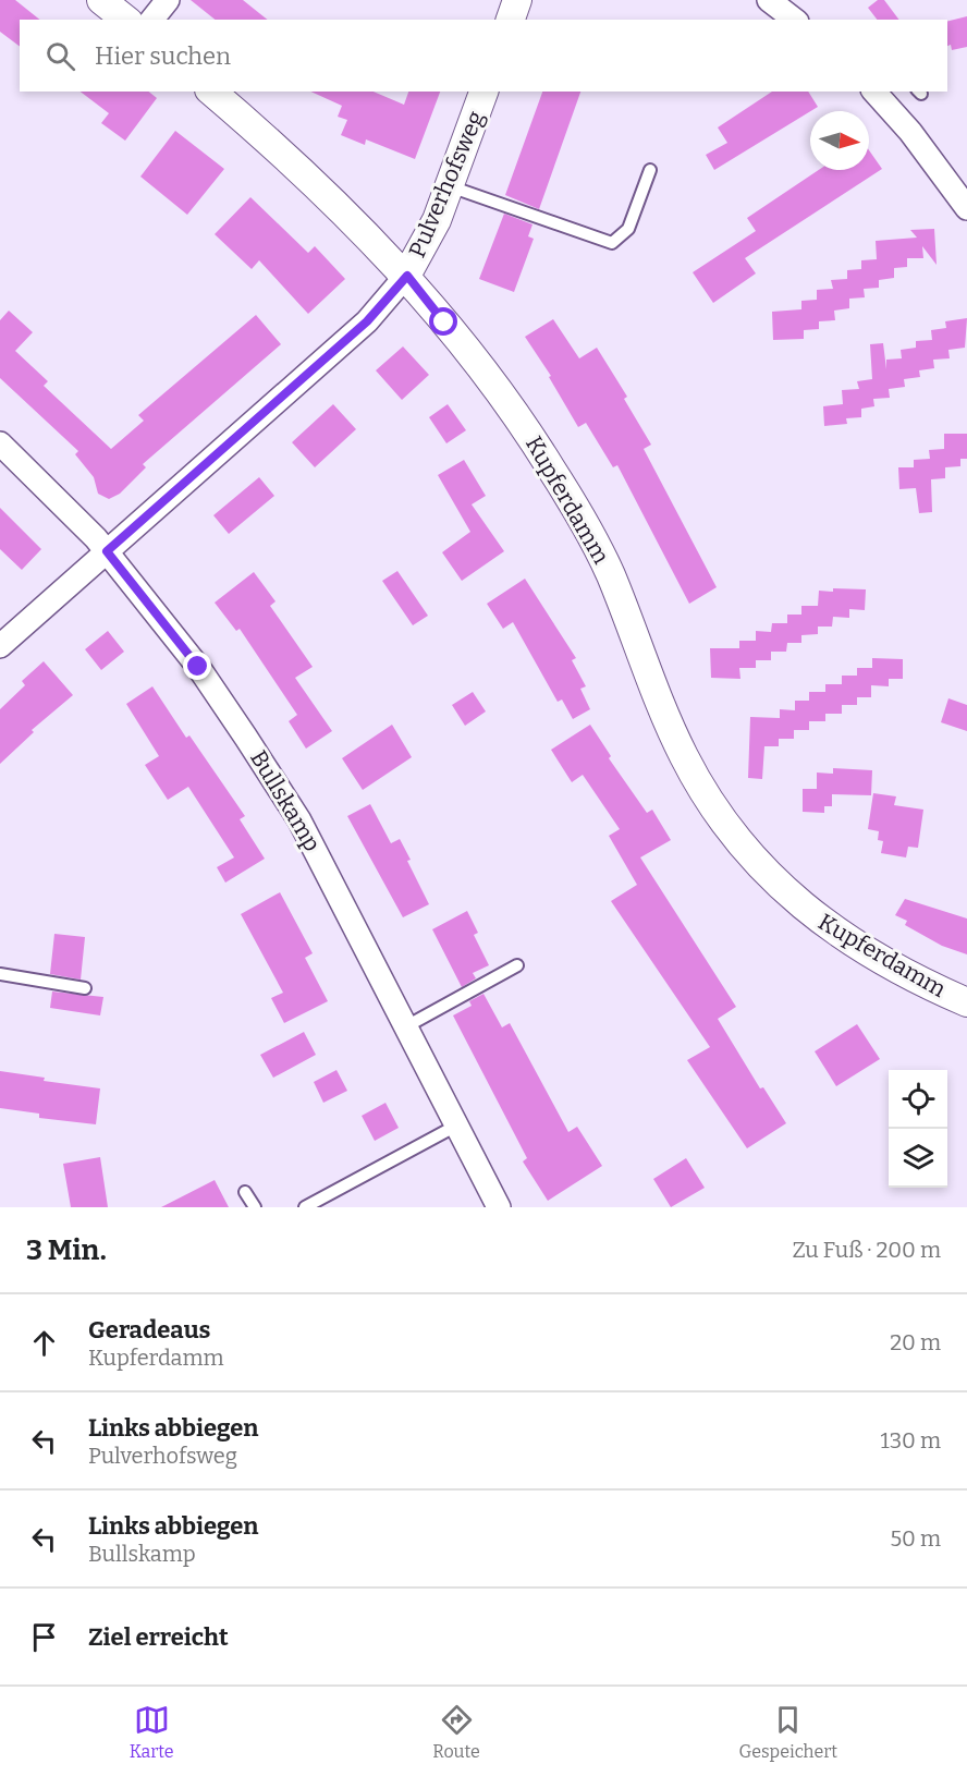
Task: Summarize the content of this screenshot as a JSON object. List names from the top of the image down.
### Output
{
  "streets": {
    "street": ["Pulverhofsweg", "Kupferdamm", "Bullskamp"]
  },
  "crossings": [
    ["Pulverhofsweg", "Kupferdamm"],
    ["Pulverhofsweg", "Bullskamp"]
  ],
  "north": "right",
  "page": {
    "search": "Hier suchen",
    "heading": ["3 Min.", "Zu Fuß · 200 m"],
    "list": [
      ["Geradeaus", "Kupferdamm", "20 m"],
      ["Links abbiegen", "Pulverhofsweg", "130 m"],
      ["Links abbiegen", "Bullskamp", "50 m"],
      "Ziel erreicht"
    ],
    "nav": ["Karte", "Route", "Gespeichert"]
  }
}
